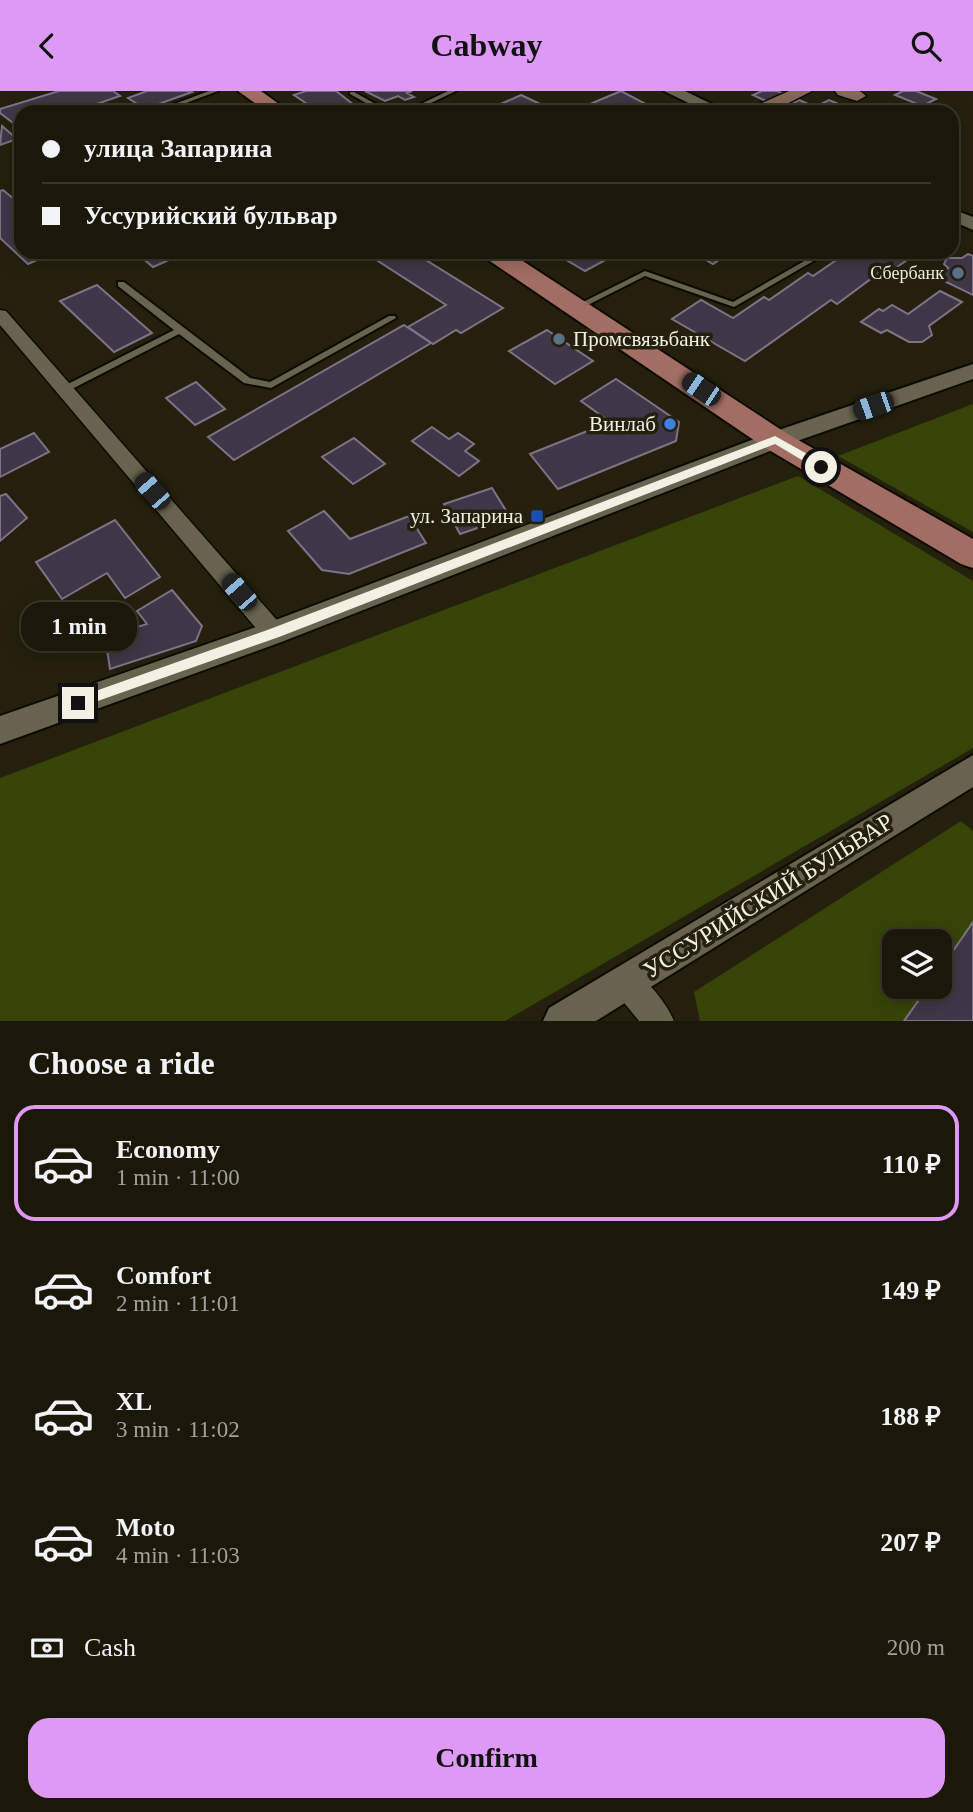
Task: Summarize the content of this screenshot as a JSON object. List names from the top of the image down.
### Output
{
  "streets": {
    "street": ["УССУРИЙСКИЙ БУЛЬВАР"]
  },
  "places": {
    "other": ["Сбербанк", "Промсвязьбанк", "Винлаб"],
    "transit": ["ул. Запарина"]
  },
  "page": {
    "header": "Cabway",
    "banner": ["улица Запарина", "Уссурийский бульвар"],
    "bubble": "1 min",
    "heading": "Choose a ride",
    "list": [
      {
        "name": "Economy",
        "note": "1 min · 11:00",
        "value": "110 ₽"
      },
      {
        "name": "Comfort",
        "note": "2 min · 11:01",
        "value": "149 ₽"
      },
      {
        "name": "XL",
        "note": "3 min · 11:02",
        "value": "188 ₽"
      },
      {
        "name": "Moto",
        "note": "4 min · 11:03",
        "value": "207 ₽"
      }
    ],
    "pay": ["Cash", "200 m"],
    "buttons": "Confirm"
  }
}
